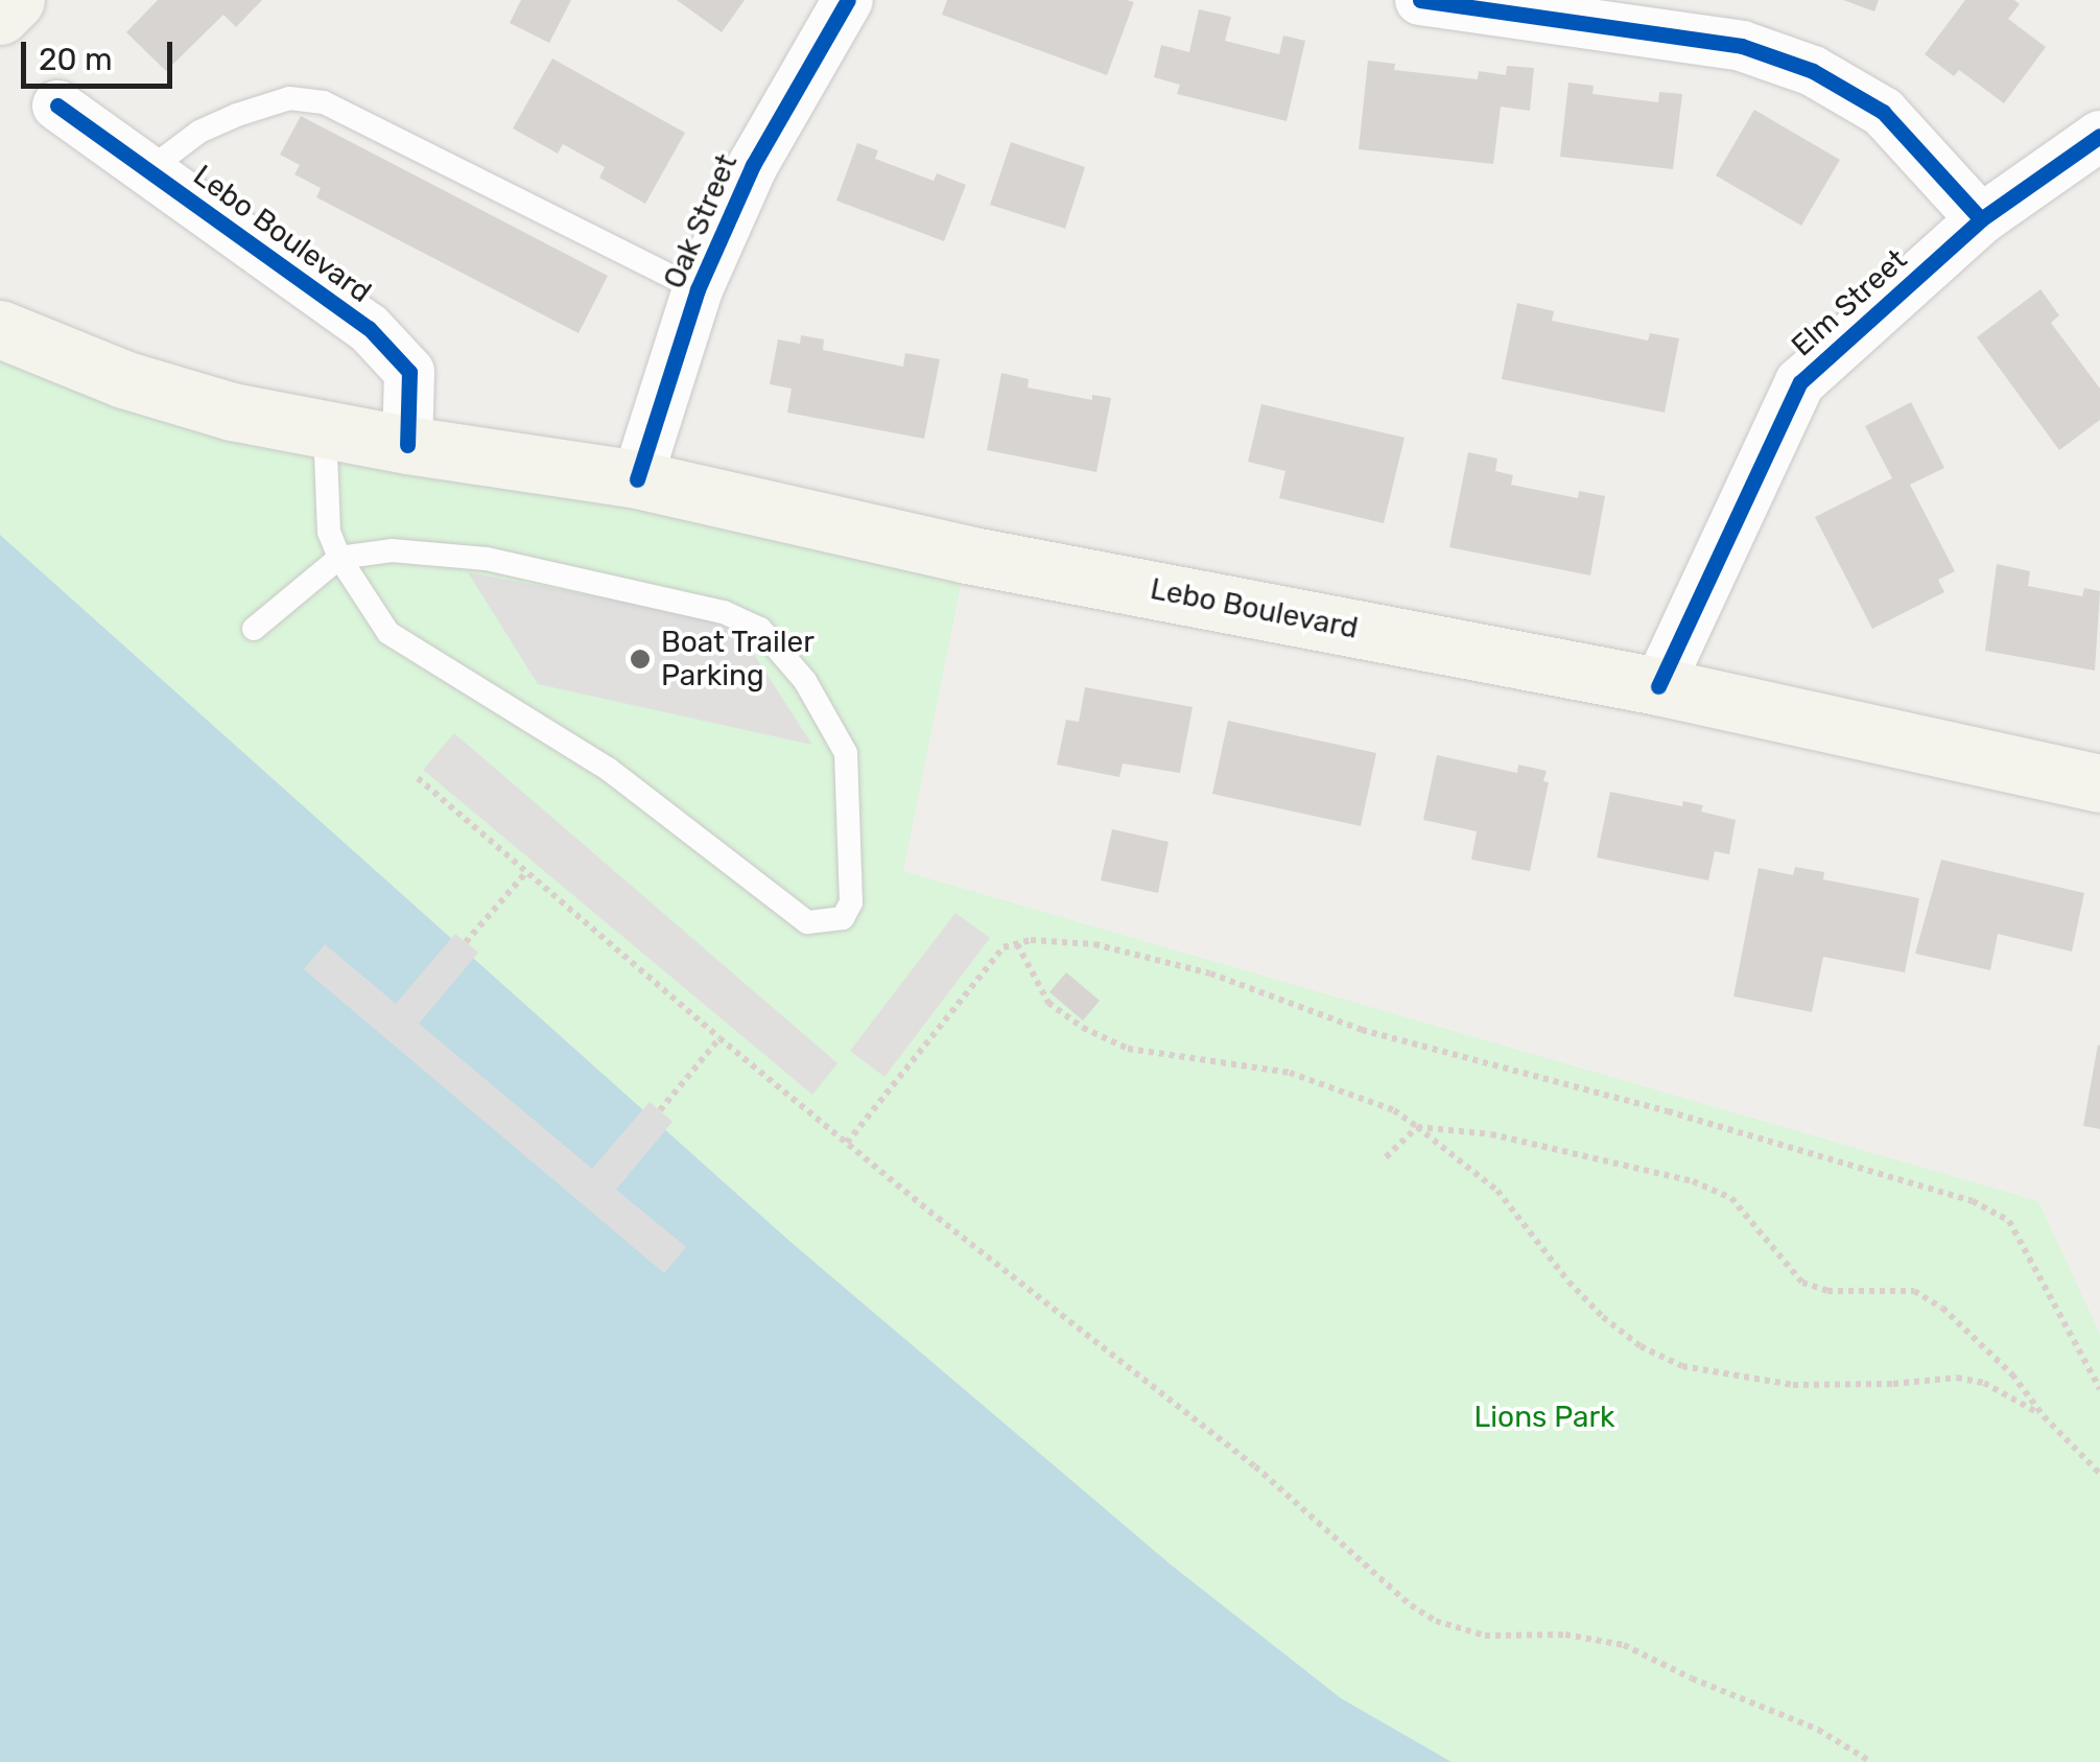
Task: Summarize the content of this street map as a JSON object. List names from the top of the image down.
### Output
{
  "streets": {
    "main road": ["Lebo Boulevard"],
    "street": ["Oak Street", "Elm Street"]
  },
  "crossings": [
    ["Oak Street", "Lebo Boulevard"],
    ["Lebo Boulevard", "Elm Street"]
  ],
  "parks": ["Lions Park"],
  "places": ["Boat Trailer Parking"],
  "scale_bar": "20 m"
}
